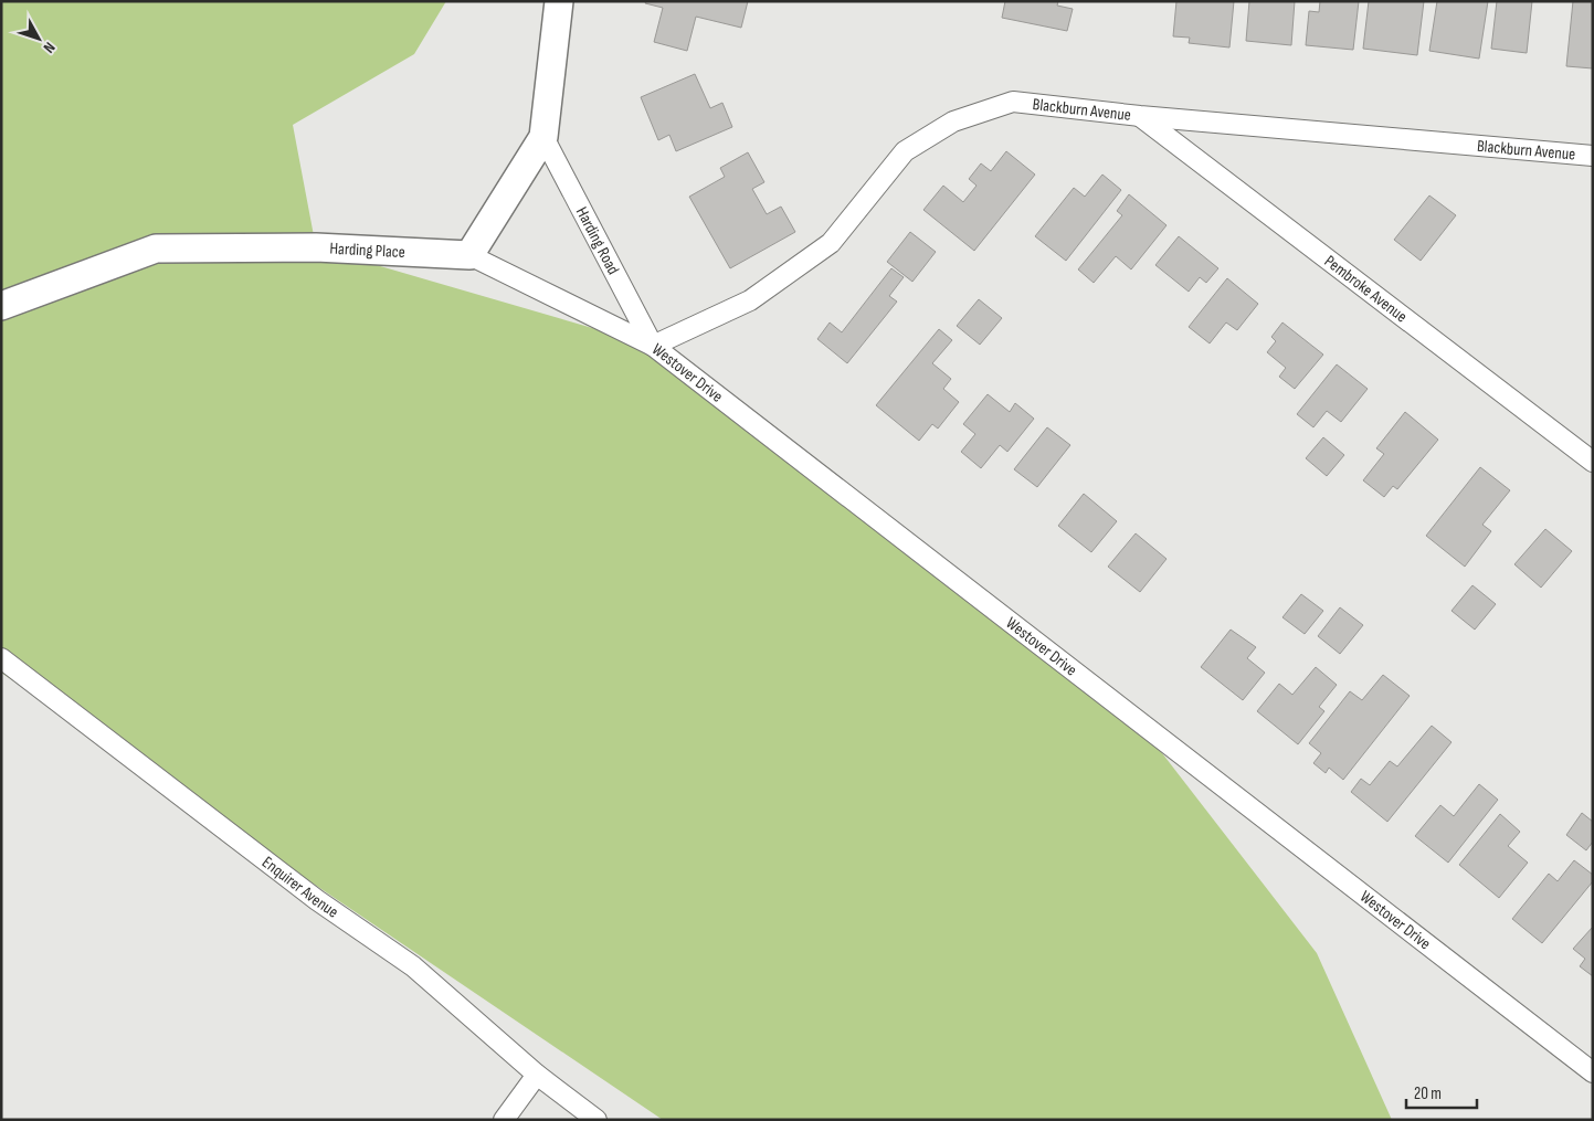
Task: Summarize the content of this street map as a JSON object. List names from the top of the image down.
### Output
{
  "streets": {
    "main road": ["Harding Place"],
    "street": [
      "Blackburn Avenue",
      "Harding Road",
      "Pembroke Avenue",
      "Westover Drive",
      "Enquirer Avenue"
    ]
  },
  "crossings": [
    ["Blackburn Avenue", "Harding Road"],
    ["Blackburn Avenue", "Pembroke Avenue"],
    ["Blackburn Avenue", "Westover Drive"],
    ["Harding Road", "Westover Drive"],
    ["Harding Place", "Westover Drive"]
  ],
  "scale_bar": "20 m",
  "north": "bottom right"
}
